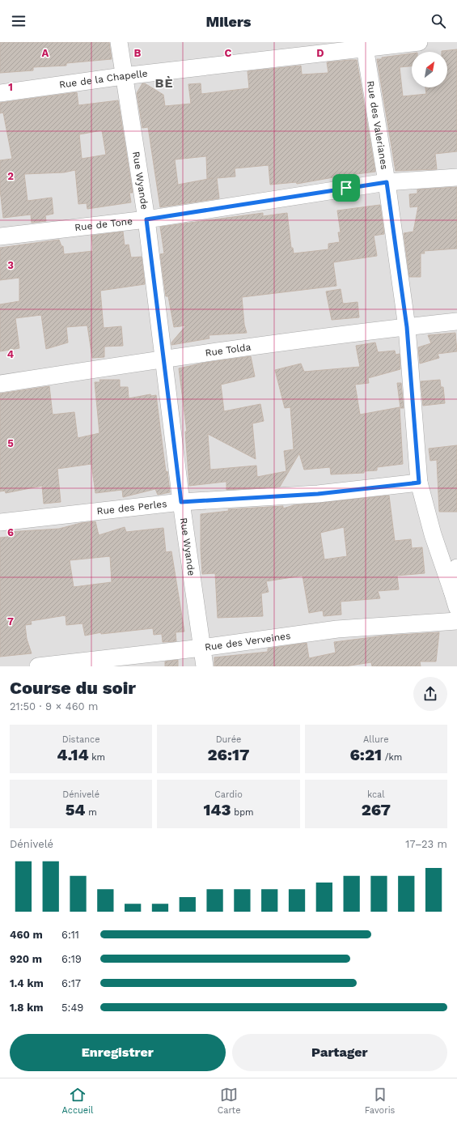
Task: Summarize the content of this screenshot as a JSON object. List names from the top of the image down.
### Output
{
  "streets": {
    "street": [
      "Rue de la Chapelle",
      "Rue des Valerianes",
      "Rue Wyande",
      "Rue de Tone",
      "Rue Tolda",
      "Rue des Perles",
      "Rue des Verveines"
    ]
  },
  "crossings": [
    ["Rue de la Chapelle", "Rue des Valerianes"],
    ["Rue de la Chapelle", "Rue Wyande"],
    ["Rue des Valerianes", "Rue de Tone"],
    ["Rue des Valerianes", "Rue Tolda"],
    ["Rue des Valerianes", "Rue des Perles"],
    ["Rue Wyande", "Rue de Tone"],
    ["Rue Wyande", "Rue Tolda"],
    ["Rue Wyande", "Rue des Perles"],
    ["Rue Wyande", "Rue des Verveines"]
  ],
  "districts": ["BÈ"],
  "north": "top right",
  "page": {
    "header": "Milers",
    "heading": ["Course du soir", "21:50 · 9 × 460 m"],
    "stats": [
      ["Distance", "4.14 km"],
      ["Durée", "26:17"],
      ["Allure", "6:21 /km"],
      ["Dénivelé", "54 m"],
      ["Cardio", "143 bpm"],
      ["kcal", "267"]
    ],
    "chart": ["Dénivelé", "17–23 m"],
    "list": [
      {
        "name": "460 m",
        "note": "6:11"
      },
      {
        "name": "920 m",
        "note": "6:19"
      },
      {
        "name": "1.4 km",
        "note": "6:17"
      },
      {
        "name": "1.8 km",
        "note": "5:49"
      }
    ],
    "buttons": ["Enregistrer", "Partager"],
    "tabs": ["Accueil", "Carte", "Favoris"]
  },
  "grid": {
    "columns": [
      "A",
      "B",
      "C",
      "D"
    ],
    "rows": [
      "1",
      "2",
      "3",
      "4",
      "5",
      "6",
      "7"
    ]
  }
}
